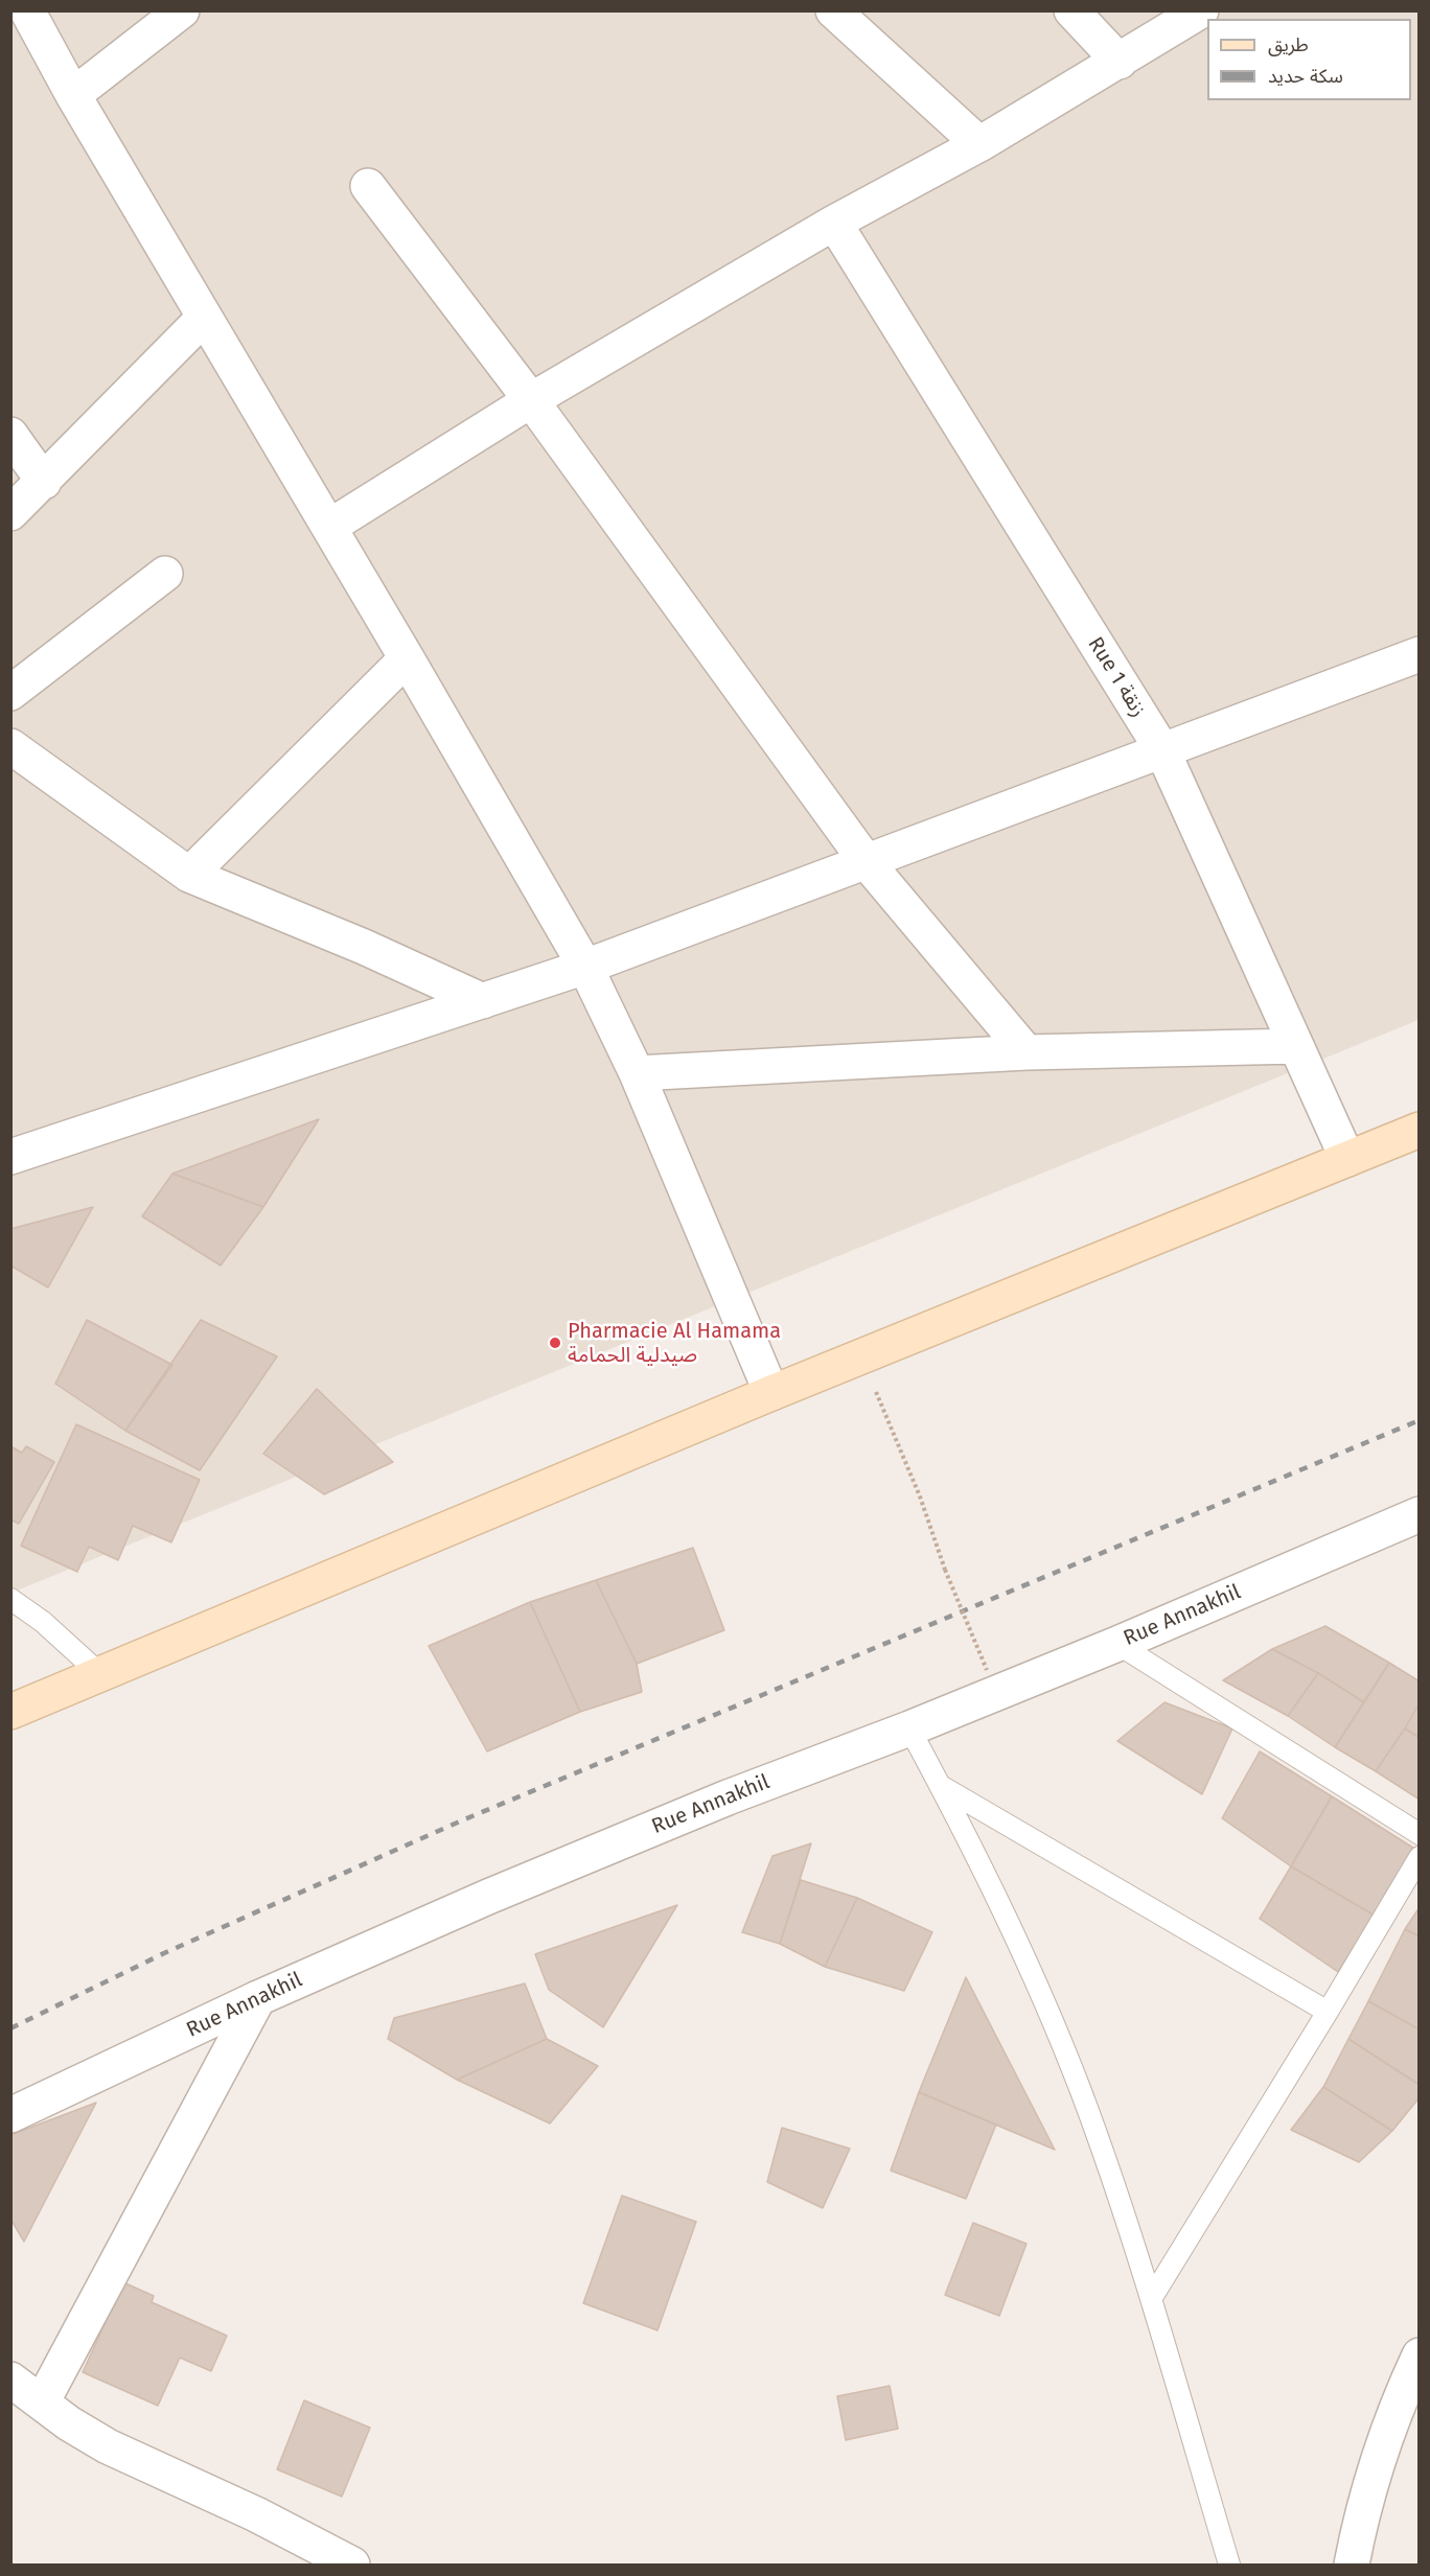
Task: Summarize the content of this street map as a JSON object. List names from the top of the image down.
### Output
{
  "streets": {
    "street": ["Rue 1 زنقة", "Rue Annakhil"]
  },
  "places": ["Pharmacie Al Hamama صيدلية الحمامة"],
  "legend": ["طريق", "سكة حديد"]
}
